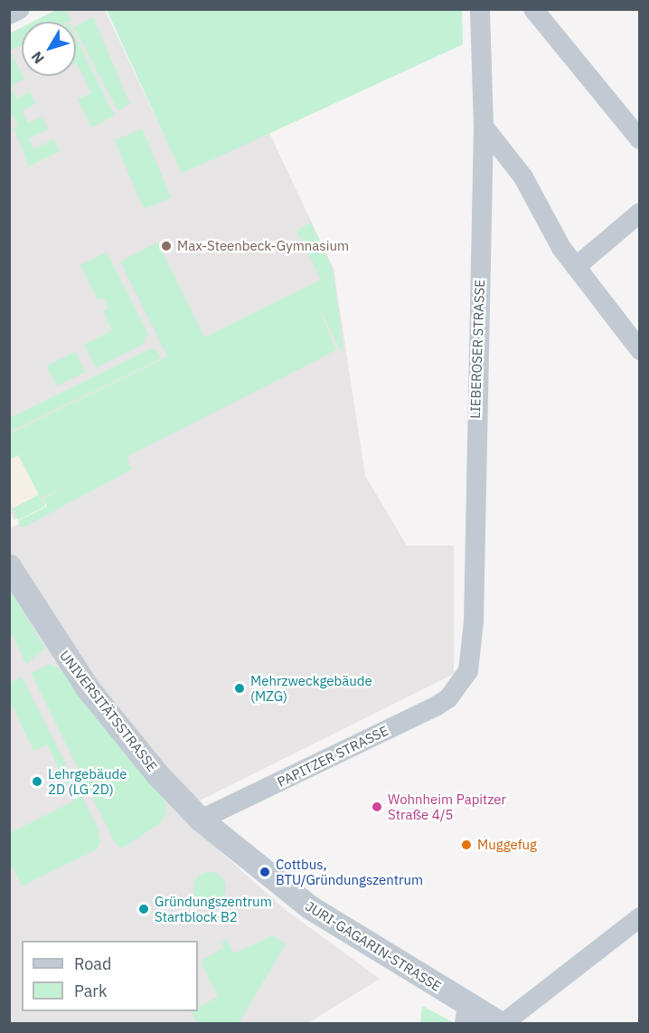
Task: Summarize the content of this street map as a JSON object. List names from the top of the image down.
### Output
{
  "streets": {
    "street": [
      "LIEBEROSER STRASSE",
      "UNIVERSITÄTSSTRASSE",
      "PAPITZER STRASSE",
      "JURI-GAGARIN-STRASSE"
    ]
  },
  "crossings": [
    ["LIEBEROSER STRASSE", "PAPITZER STRASSE"],
    ["UNIVERSITÄTSSTRASSE", "PAPITZER STRASSE"],
    ["UNIVERSITÄTSSTRASSE", "JURI-GAGARIN-STRASSE"],
    ["PAPITZER STRASSE", "JURI-GAGARIN-STRASSE"]
  ],
  "places": [
    "Max-Steenbeck-Gymnasium",
    "Mehrzweckgebäude (MZG)",
    "Lehrgebäude 2D (LG 2D)",
    "Wohnheim Papitzer Straße 4/5",
    "Muggefug",
    "Cottbus, BTU/Gründungszentrum",
    "Gründungszentrum Startblock B2"
  ],
  "legend": ["Road", "Park"],
  "north": "bottom left"
}
